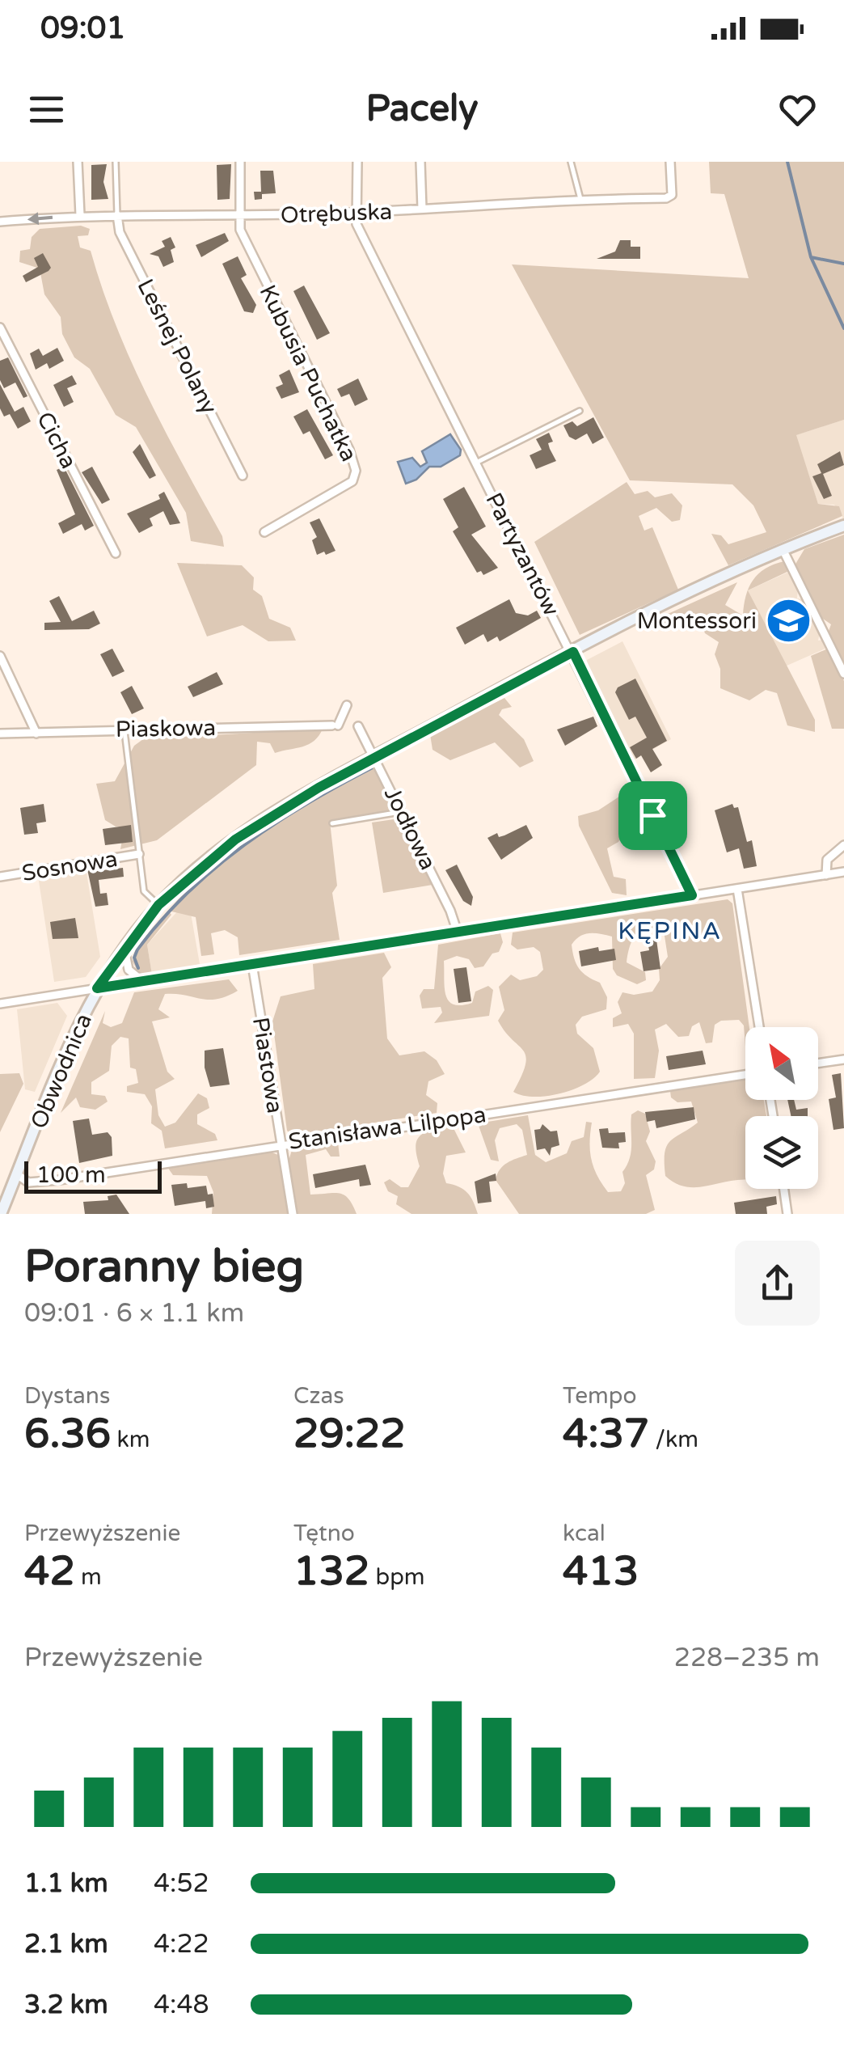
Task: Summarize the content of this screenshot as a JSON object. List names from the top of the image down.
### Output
{
  "streets": {
    "main road": ["Obwodnica"],
    "street": [
      "Otrębuska",
      "Leśnej Polany",
      "Kubusia Puchatka",
      "Cicha",
      "Partyzantów",
      "Piaskowa",
      "Jodłowa",
      "Sosnowa",
      "Piastowa",
      "Stanisława Lilpopa"
    ]
  },
  "crossings": [
    ["Otrębuska", "Leśnej Polany"],
    ["Otrębuska", "Kubusia Puchatka"],
    ["Otrębuska", "Partyzantów"],
    ["Partyzantów", "Obwodnica"],
    ["Jodłowa", "Obwodnica"],
    ["Piastowa", "Stanisława Lilpopa"],
    ["Obwodnica", "Stanisława Lilpopa"]
  ],
  "districts": ["KĘPINA"],
  "places": {
    "school or university": ["Montessori"]
  },
  "scale_bar": "100 m",
  "north": "top left",
  "page": {
    "status": "09:01",
    "header": "Pacely",
    "scale": "100 m",
    "heading": ["Poranny bieg", "09:01 · 6 × 1.1 km"],
    "stats": [
      ["Dystans", "6.36 km"],
      ["Czas", "29:22"],
      ["Tempo", "4:37 /km"],
      ["Przewyższenie", "42 m"],
      ["Tętno", "132 bpm"],
      ["kcal", "413"]
    ],
    "chart": ["Przewyższenie", "228–235 m"],
    "list": [
      {
        "name": "1.1 km",
        "note": "4:52"
      },
      {
        "name": "2.1 km",
        "note": "4:22"
      },
      {
        "name": "3.2 km",
        "note": "4:48"
      }
    ]
  }
}
